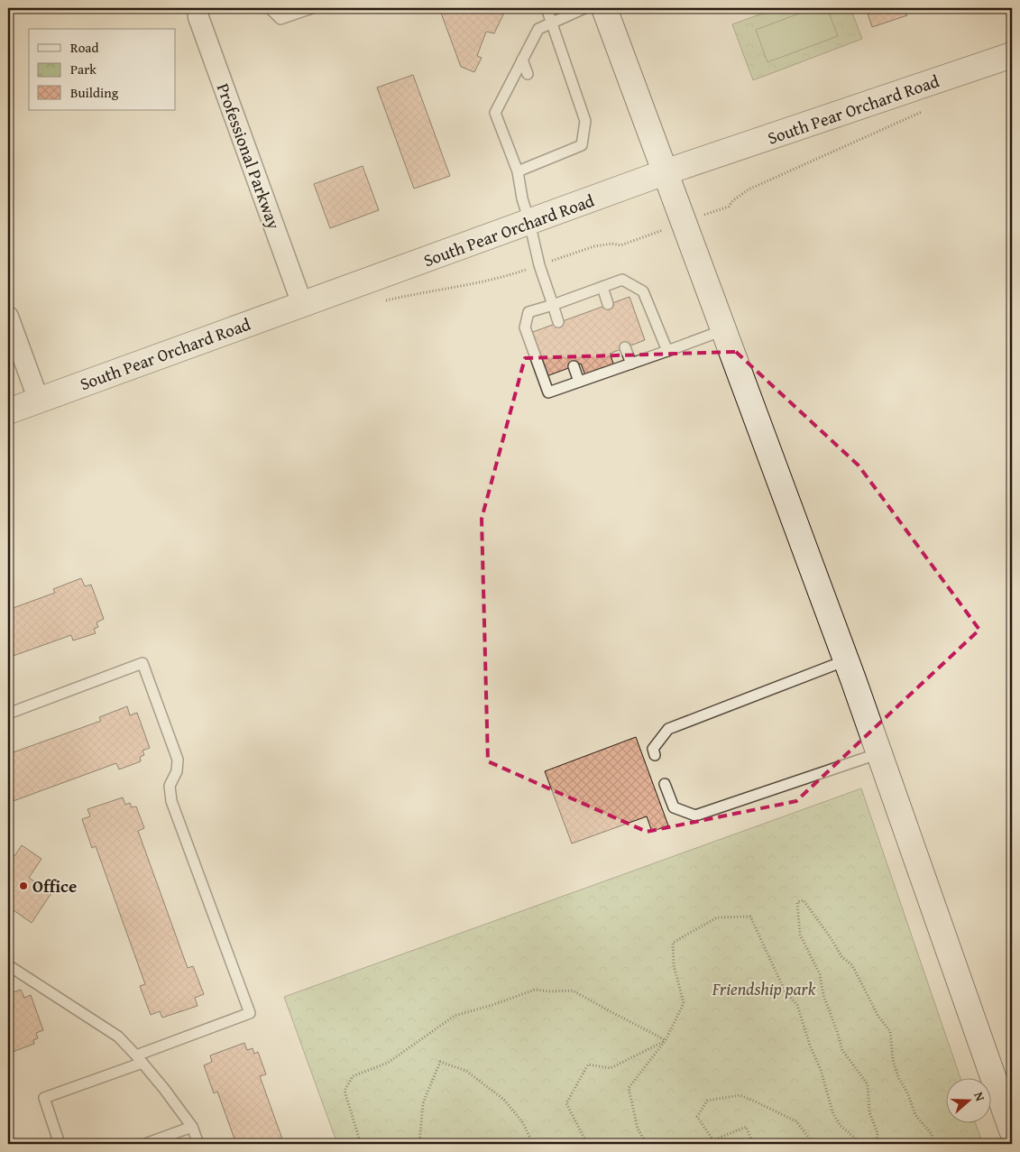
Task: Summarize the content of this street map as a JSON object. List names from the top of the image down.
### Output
{
  "streets": {
    "main road": ["South Pear Orchard Road"],
    "street": ["Professional Parkway"]
  },
  "crossings": [
    ["South Pear Orchard Road", "Professional Parkway"]
  ],
  "parks": ["Friendship park"],
  "places": ["Office"],
  "legend": ["Road", "Park", "Building"],
  "north": "right"
}
